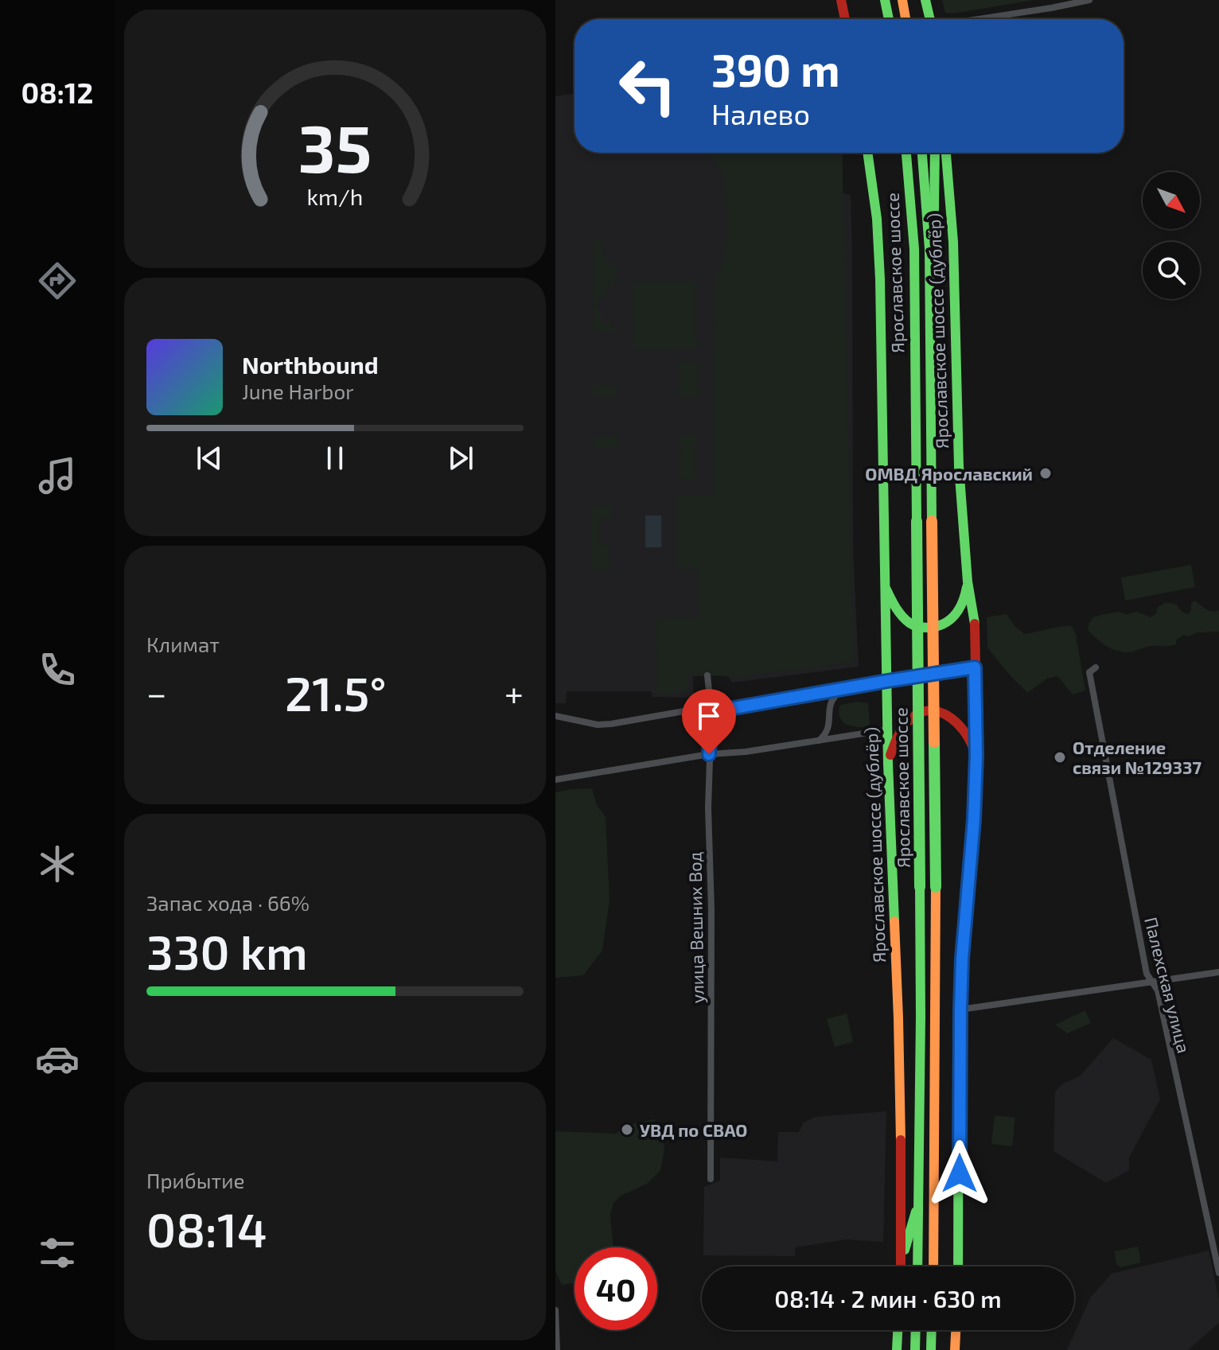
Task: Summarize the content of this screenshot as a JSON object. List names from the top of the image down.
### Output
{
  "streets": {
    "street": [
      "Ярославское шоссе",
      "Ярославское шоссе (дублёр)",
      "улица Вешних Вод",
      "Палехская улица"
    ]
  },
  "places": ["ОМВД Ярославский", "Отделение связи №129337", "УВД по СВАО"],
  "north": "bottom right",
  "page": {
    "tabs": "08:12",
    "turn": ["390 m", "Налево"],
    "song": ["Northbound", "June Harbor"],
    "tile": [
      "Климат",
      ["Запас хода · 66%", "330 km"],
      ["Прибытие", "08:14"]
    ],
    "heat": ["−", "21.5°", "+"],
    "limit": "40",
    "trip": "08:14 · 2 мин · 630 m",
    "gauge": ["35", "km/h"]
  }
}
